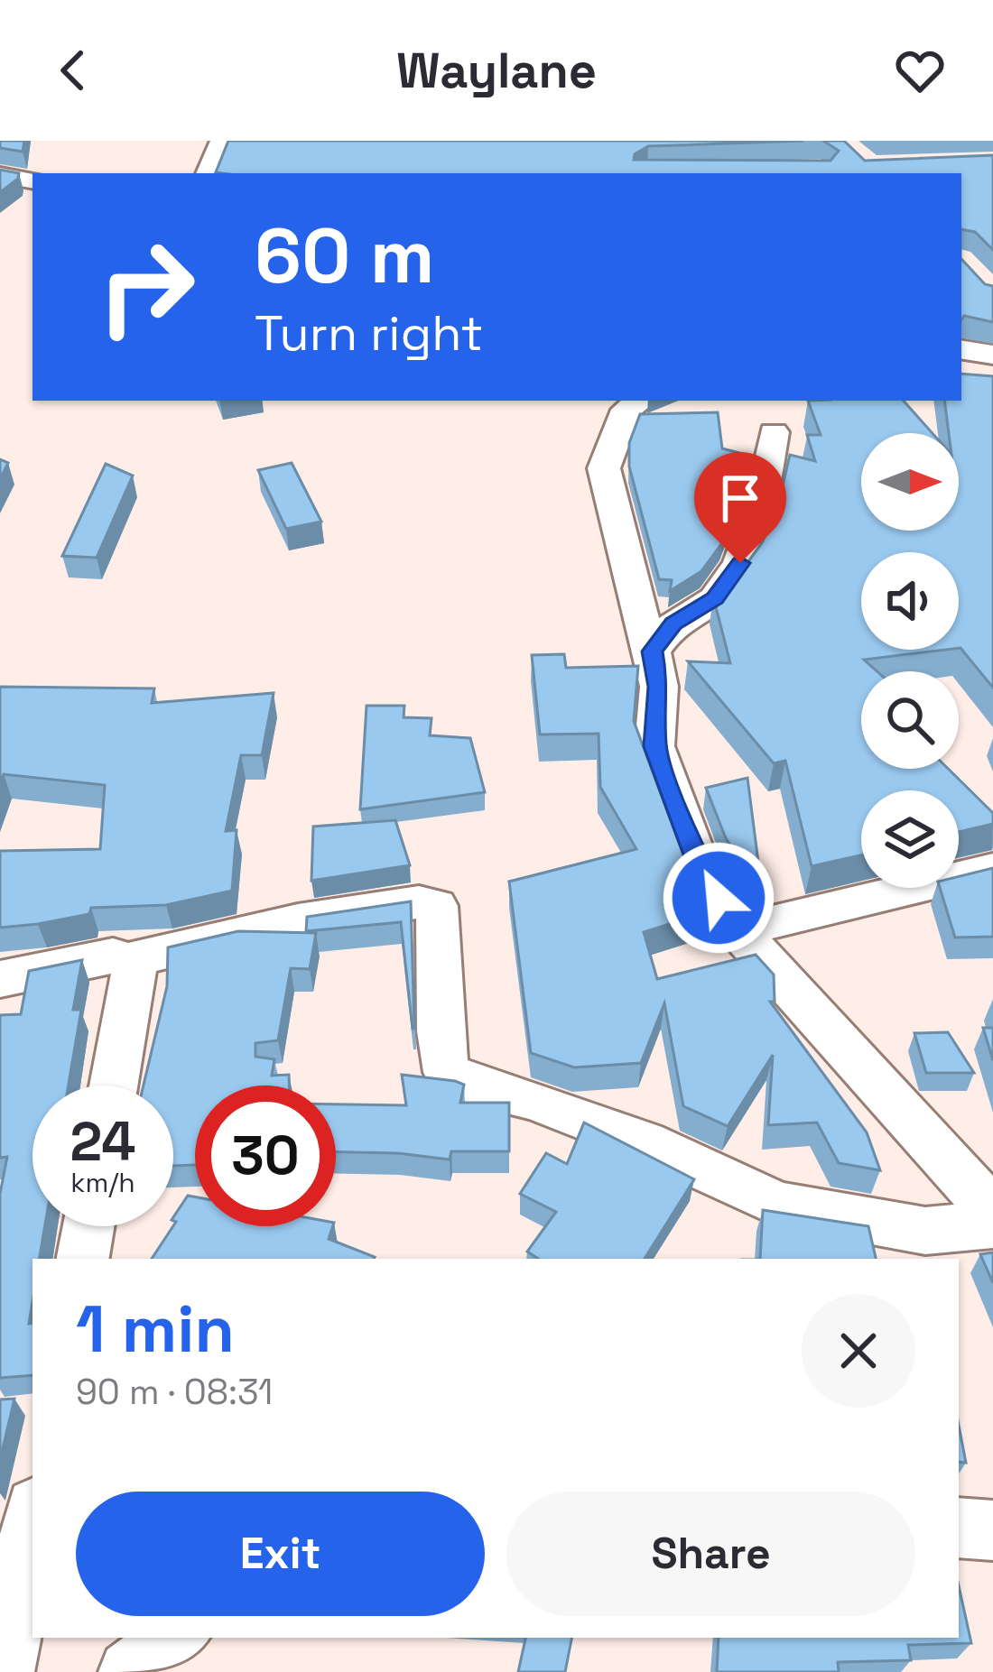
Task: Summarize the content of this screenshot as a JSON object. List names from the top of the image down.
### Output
{
  "north": "right",
  "page": {
    "header": "Waylane",
    "turn": ["60 m", "Turn right"],
    "speed": "24 km/h",
    "limit": "30",
    "heading": ["1 min", "90 m · 08:31"],
    "buttons": ["Exit", "Share"]
  }
}
